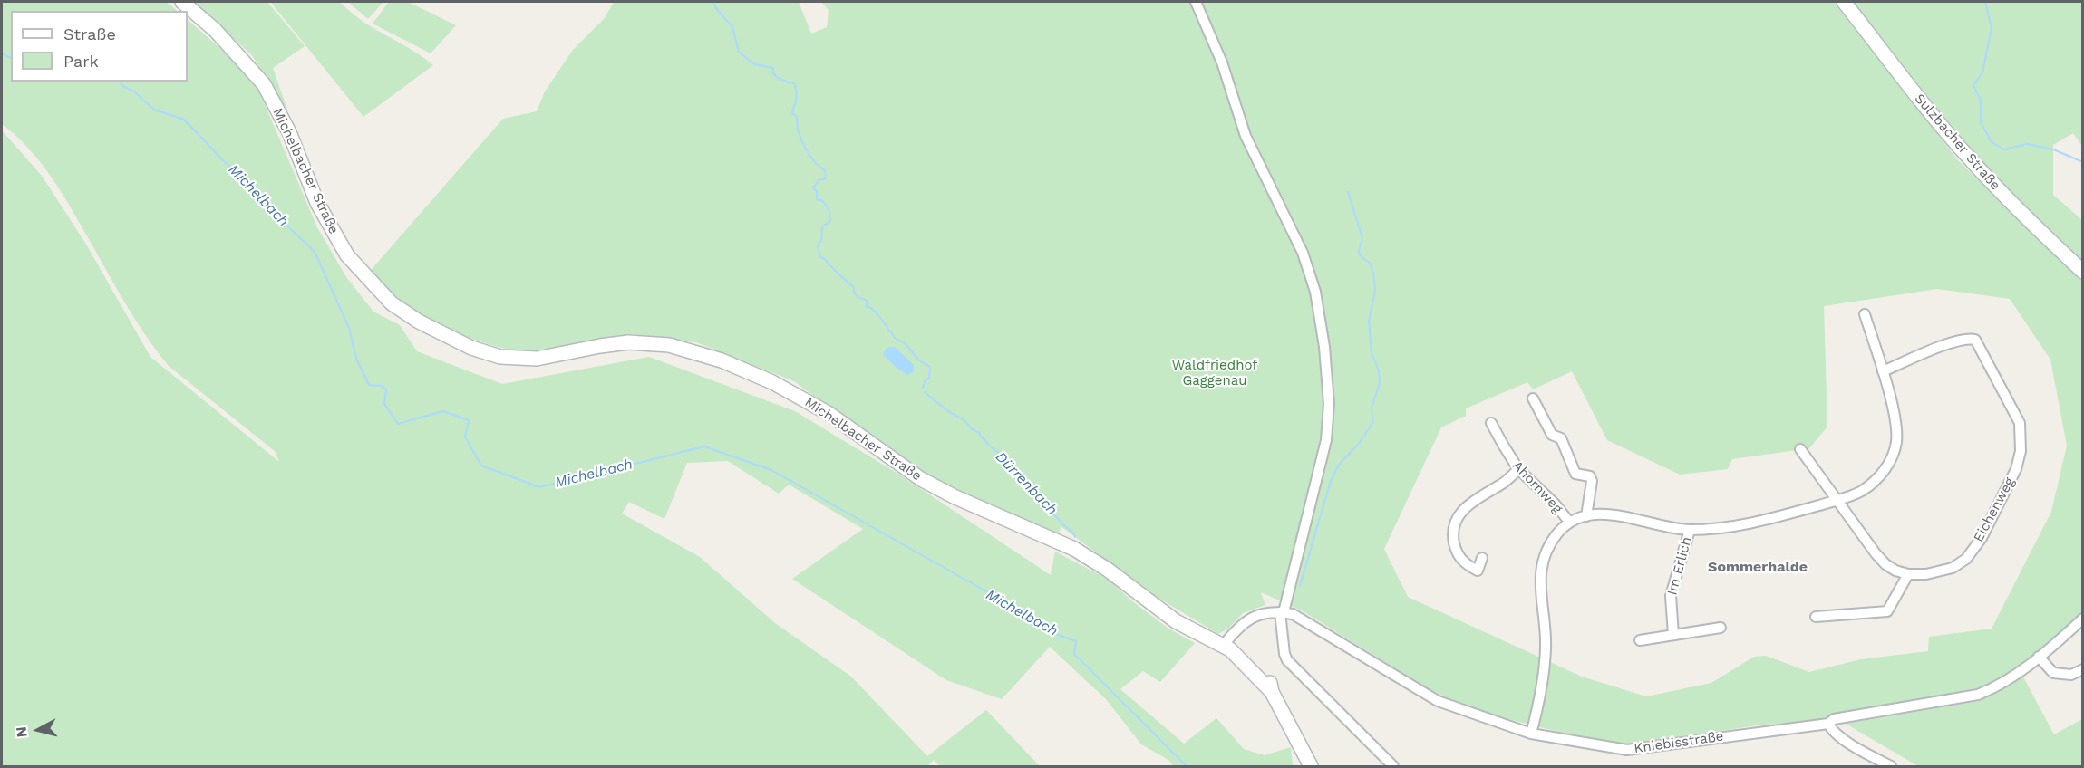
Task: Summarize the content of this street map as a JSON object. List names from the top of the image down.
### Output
{
  "streets": {
    "main road": ["Sulzbacher Straße", "Michelbacher Straße"],
    "street": [
      "Ahornweg",
      "Eichenweg",
      "Im Erlich",
      "Kniebisstraße"
    ]
  },
  "districts": ["Sommerhalde"],
  "water": ["Michelbach", "Dürrenbach"],
  "parks": ["Waldfriedhof Gaggenau"],
  "legend": ["Straße", "Park"],
  "north": "left"
}
